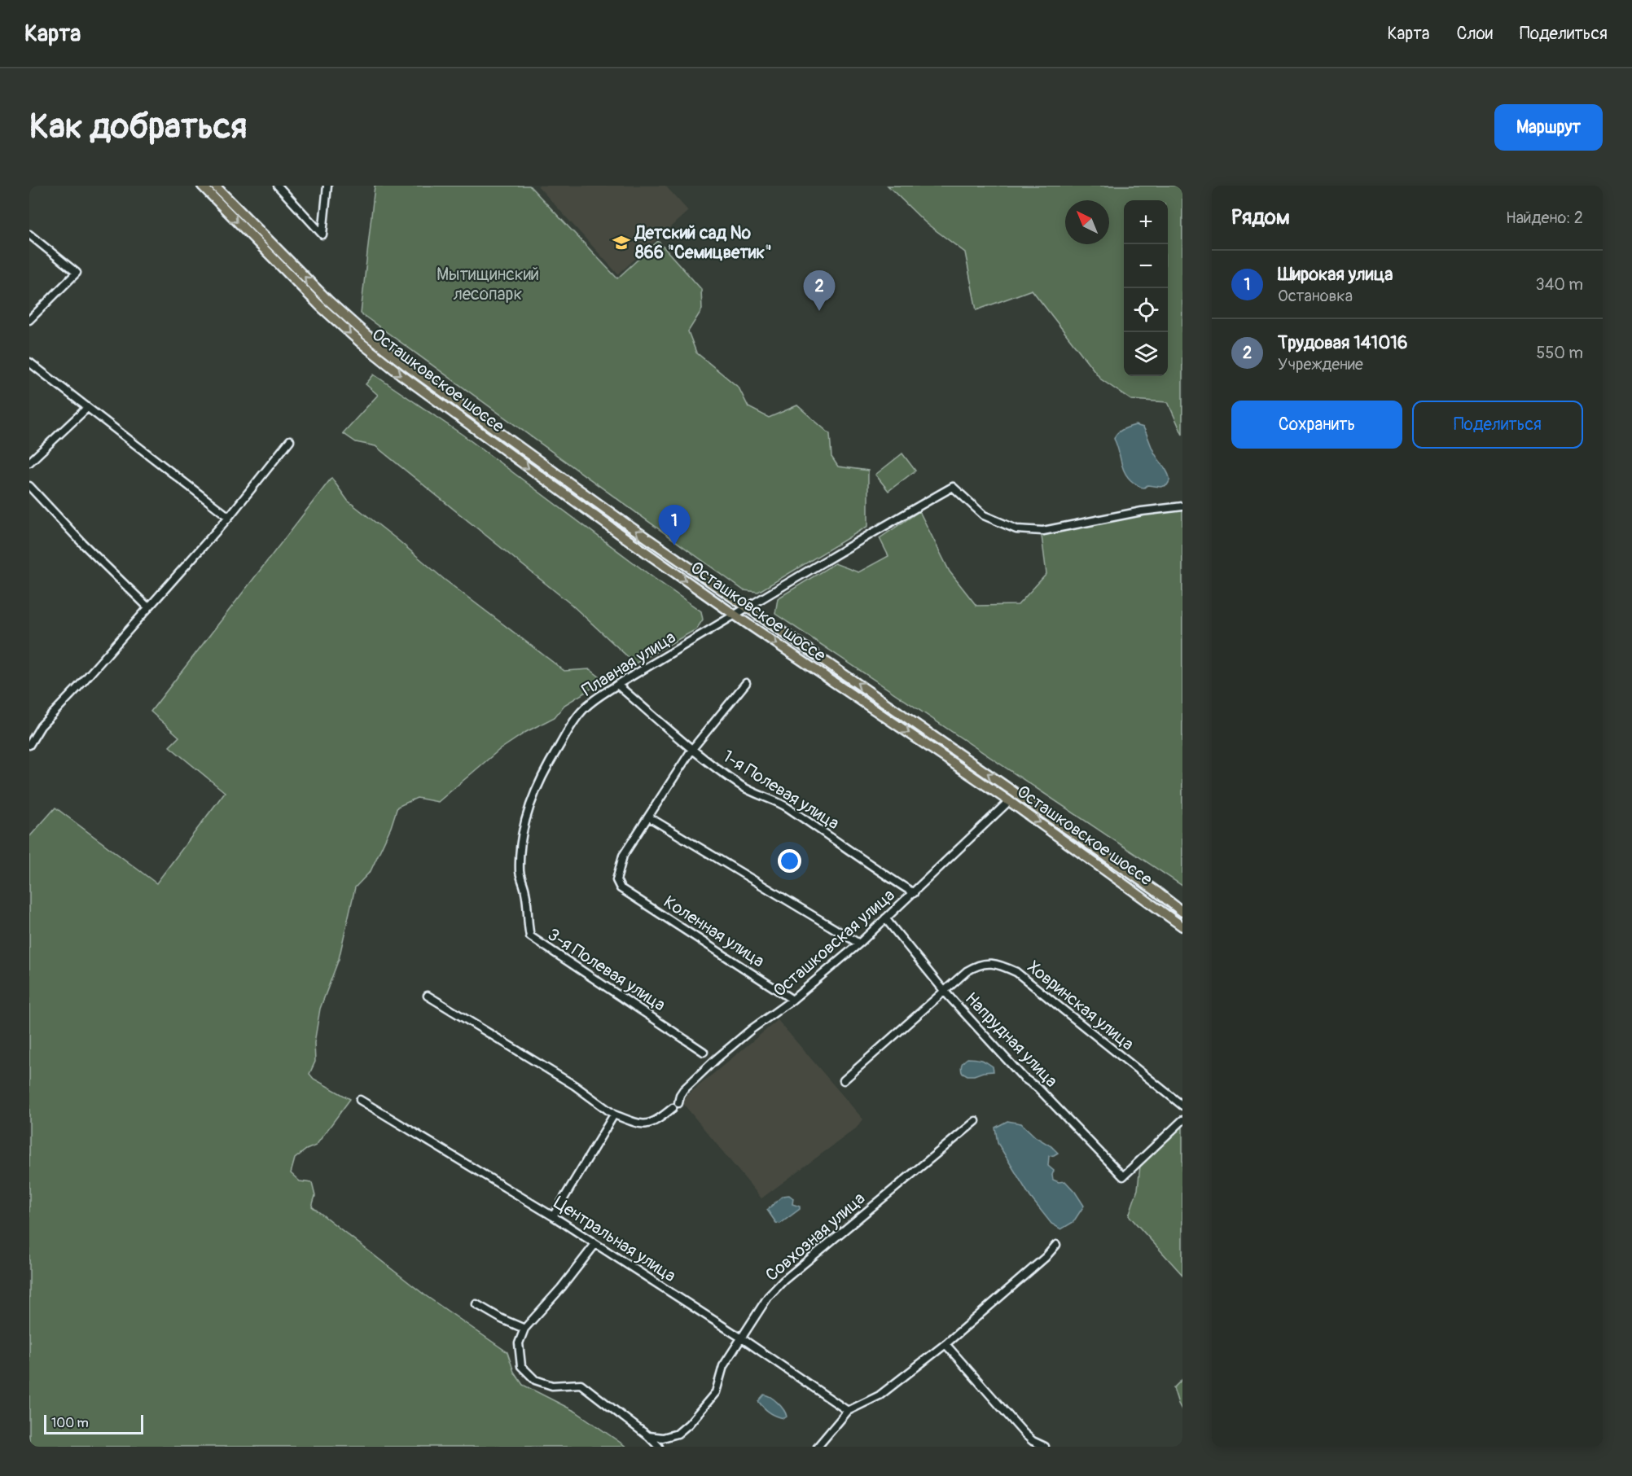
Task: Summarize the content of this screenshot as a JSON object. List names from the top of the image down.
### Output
{
  "streets": {
    "main road": ["Осташковское шоссе"],
    "street": [
      "Плавная улица",
      "1-я Полевая улица",
      "Коленная улица",
      "Осташковская улица",
      "3-я Полевая улица",
      "Ховринская улица",
      "Напрудная улица",
      "Совхозная улица",
      "Центральная улица"
    ]
  },
  "crossings": [
    ["Осташковское шоссе", "Плавная улица"],
    ["Осташковское шоссе", "Осташковская улица"],
    ["Плавная улица", "1-я Полевая улица"],
    ["Плавная улица", "3-я Полевая улица"],
    ["1-я Полевая улица", "Осташковская улица"],
    ["Коленная улица", "Осташковская улица"],
    ["Осташковская улица", "Напрудная улица"],
    ["Ховринская улица", "Напрудная улица"],
    ["Совхозная улица", "Центральная улица"]
  ],
  "parks": ["Мытищинский лесопарк"],
  "places": {
    "school or university": ["Детский сад № 866 \"Семицветик\""]
  },
  "scale_bar": "100 m",
  "north": "top left",
  "page": {
    "header": "Карта",
    "nav": ["Карта", "Слои", "Поделиться"],
    "buttons": [
      "Маршрут",
      ["Сохранить", "Поделиться"]
    ],
    "title": "Как добраться",
    "heading": ["Рядом", "Найдено: 2"],
    "map_buttons": ["+", "−"],
    "list": [
      {
        "mark": "1",
        "name": "Широкая улица",
        "note": "Остановка",
        "value": "340 m"
      },
      {
        "mark": "2",
        "name": "Трудовая 141016",
        "note": "Учреждение",
        "value": "550 m"
      }
    ],
    "pins": ["2", "1"],
    "scale": "100 m"
  }
}
